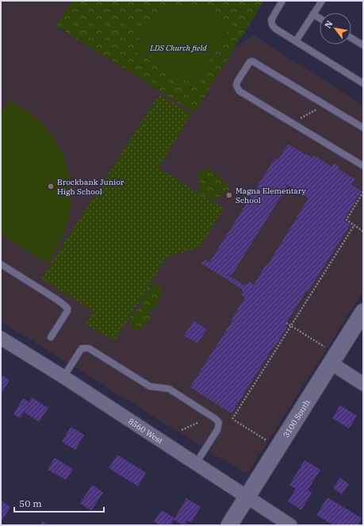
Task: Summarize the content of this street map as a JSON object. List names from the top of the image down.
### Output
{
  "streets": {
    "street": ["3100 South", "8560 West"]
  },
  "crossings": [
    ["3100 South", "8560 West"]
  ],
  "parks": ["LDS Church field"],
  "places": ["Brockbank Junior High School", "Magna Elementary School"],
  "scale_bar": "50 m",
  "north": "top left"
}
